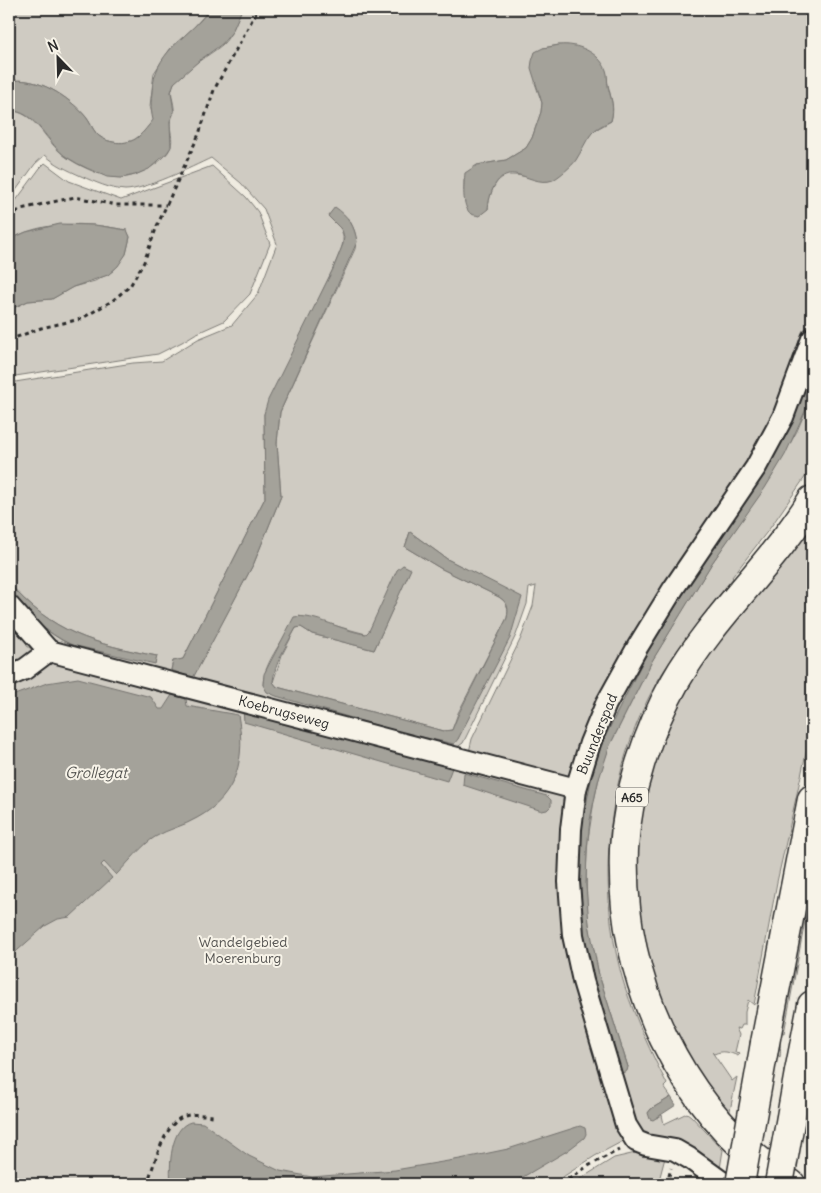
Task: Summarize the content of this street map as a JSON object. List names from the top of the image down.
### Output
{
  "streets": {
    "highway": ["A65"],
    "street": ["Koebrugseweg", "Buunderspad"]
  },
  "crossings": [
    ["Koebrugseweg", "Buunderspad"]
  ],
  "water": ["Grollegat"],
  "parks": ["Wandelgebied Moerenburg"],
  "north": "top left"
}
